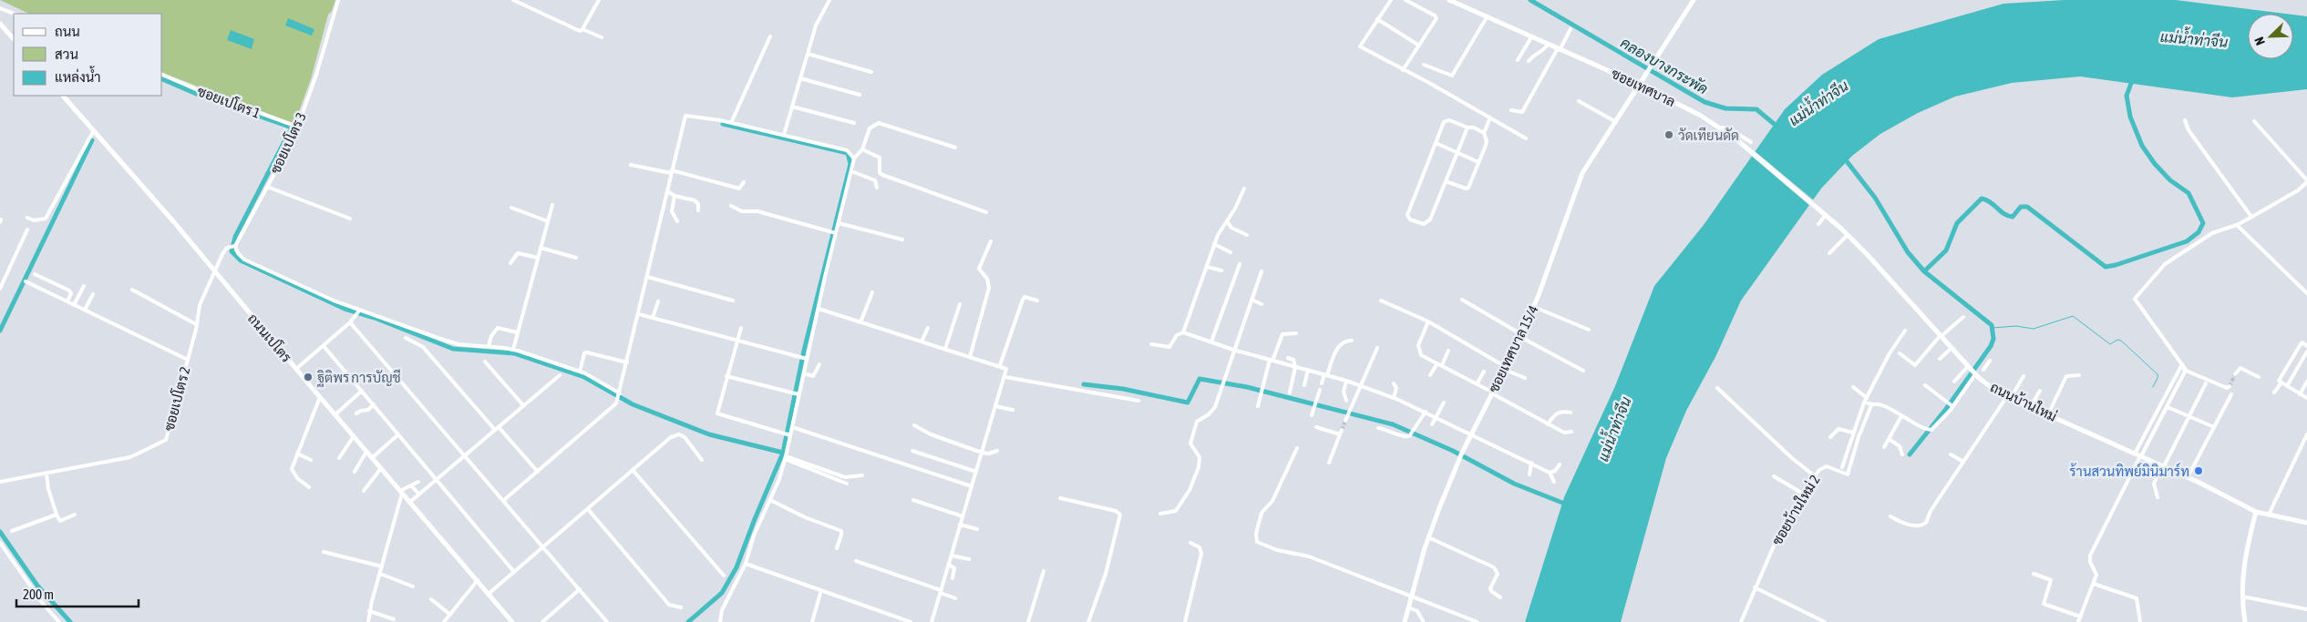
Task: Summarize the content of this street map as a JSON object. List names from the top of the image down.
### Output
{
  "streets": {
    "street": [
      "ซอยเทศบาล",
      "ซอยเปโตร 1",
      "ซอยเปโตร 3",
      "ถนนเปโตร",
      "ซอยเทศบาล 15/4",
      "ซอยเปโตร 2",
      "ถนนบ้านใหม่",
      "ซอยบ้านใหม่ 2"
    ]
  },
  "crossings": [
    ["ซอยเทศบาล", "ซอยเทศบาล 15/4"],
    ["ซอยเทศบาล", "ถนนบ้านใหม่"],
    ["ซอยเปโตร 1", "ซอยเปโตร 3"],
    ["ถนนเปโตร", "ซอยเปโตร 2"]
  ],
  "water": ["แม่น้ำท่าจีน", "คลองบางกระพัด"],
  "places": ["วัดเทียนดัด", "ฐิติพร การบัญชี", "ร้านสวนทิพย์มินิมาร์ท"],
  "legend": ["ถนน", "สวน", "แหล่งน้ำ"],
  "scale_bar": "200 m",
  "north": "bottom left"
}
